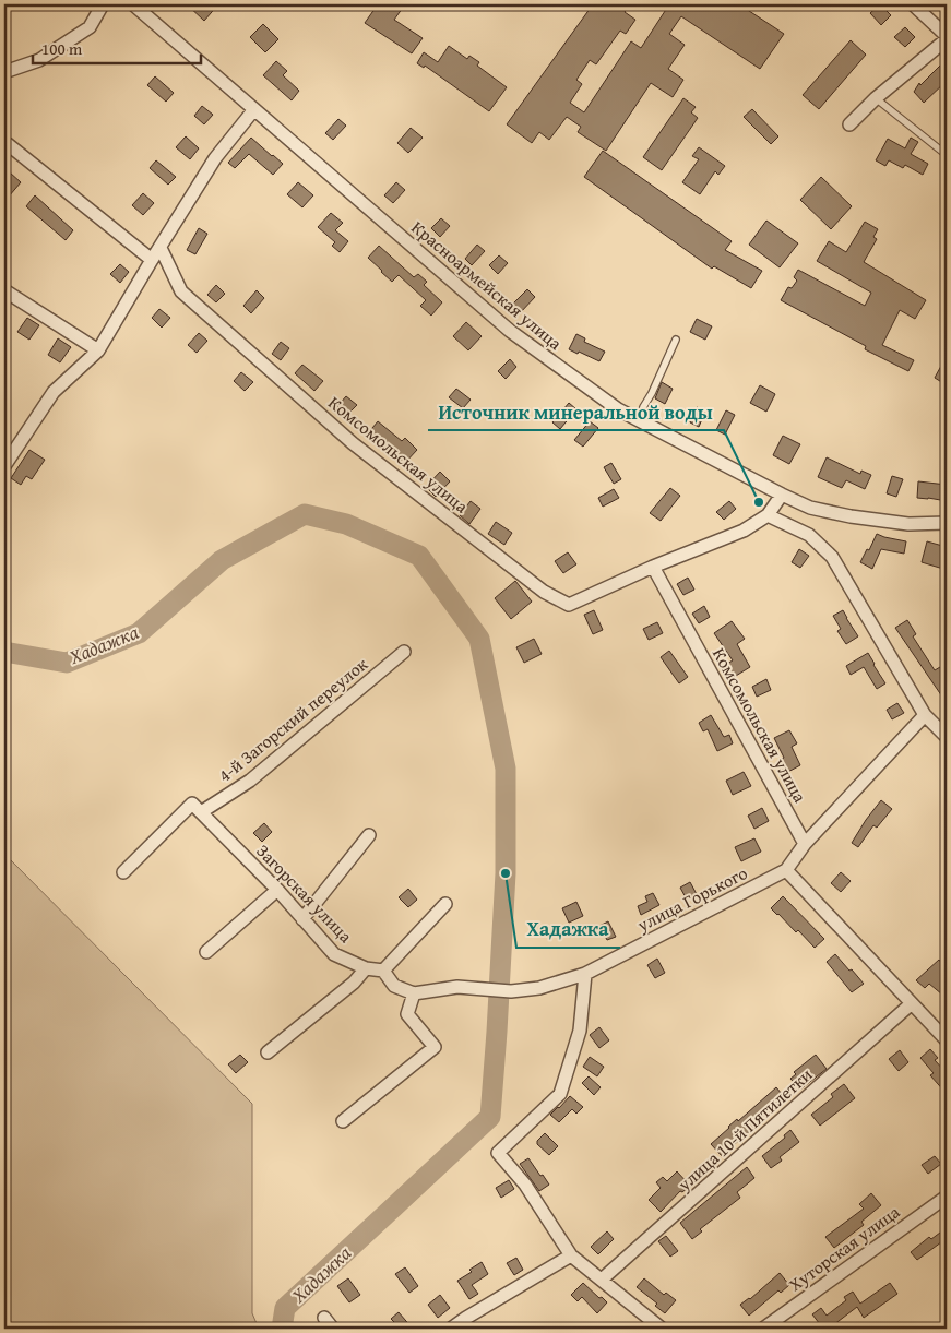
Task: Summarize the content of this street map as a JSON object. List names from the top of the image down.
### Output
{
  "streets": {
    "street": [
      "Красноармейская улица",
      "Комсомольская улица",
      "4-й Загорский переулок",
      "Загорская улица",
      "улица Горького",
      "улица 10-й Пятилетки",
      "Хуторская улица"
    ]
  },
  "crossings": [
    ["Комсомольская улица", "улица Горького"],
    ["4-й Загорский переулок", "Загорская улица"]
  ],
  "water": ["Хадажка"],
  "places": ["Источник минеральной воды", "Хадажка"],
  "scale_bar": "100 m"
}
